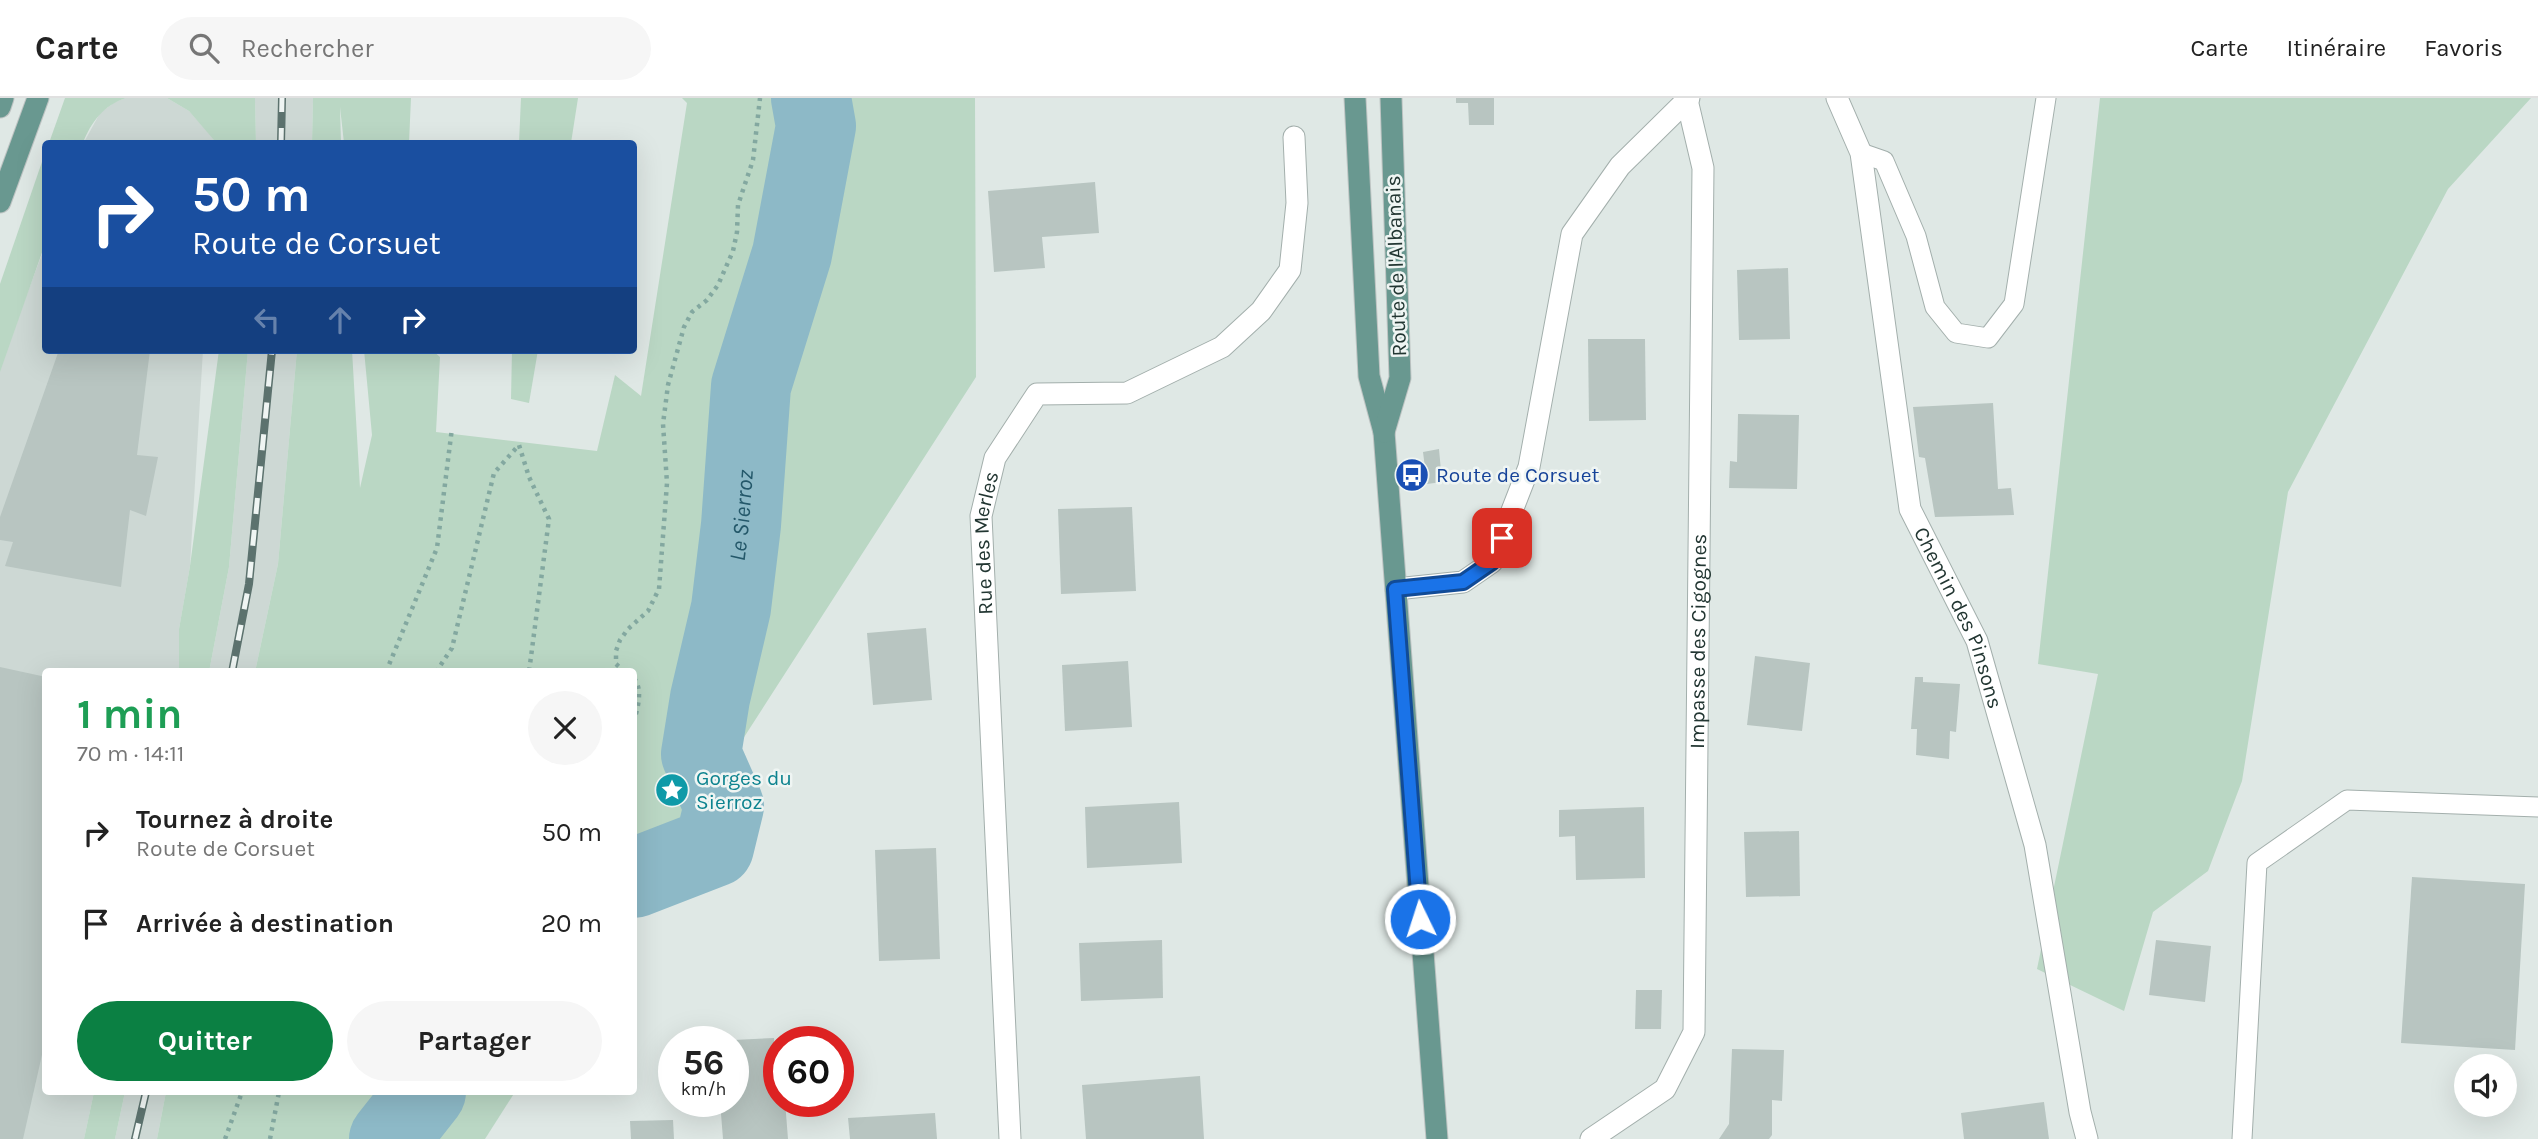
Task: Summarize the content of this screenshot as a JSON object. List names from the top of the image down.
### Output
{
  "streets": {
    "main road": ["Route de l'Albanais"],
    "street": ["Rue des Merles", "Chemin des Pinsons", "Impasse des Cigognes"]
  },
  "water": ["Le Sierroz"],
  "places": {
    "bus stop": ["Route de Corsuet"],
    "place": ["Gorges du Sierroz"]
  },
  "page": {
    "header": "Carte",
    "search": "Rechercher",
    "nav": ["Carte", "Itinéraire", "Favoris"],
    "turn": ["50 m", "Route de Corsuet"],
    "heading": ["1 min", "70 m · 14:11"],
    "list": [
      {
        "name": "Tournez à droite",
        "note": "Route de Corsuet",
        "value": "50 m"
      },
      {
        "name": "Arrivée à destination",
        "value": "20 m"
      }
    ],
    "buttons": ["Quitter", "Partager"],
    "speed": "56 km/h",
    "limit": "60"
  }
}
